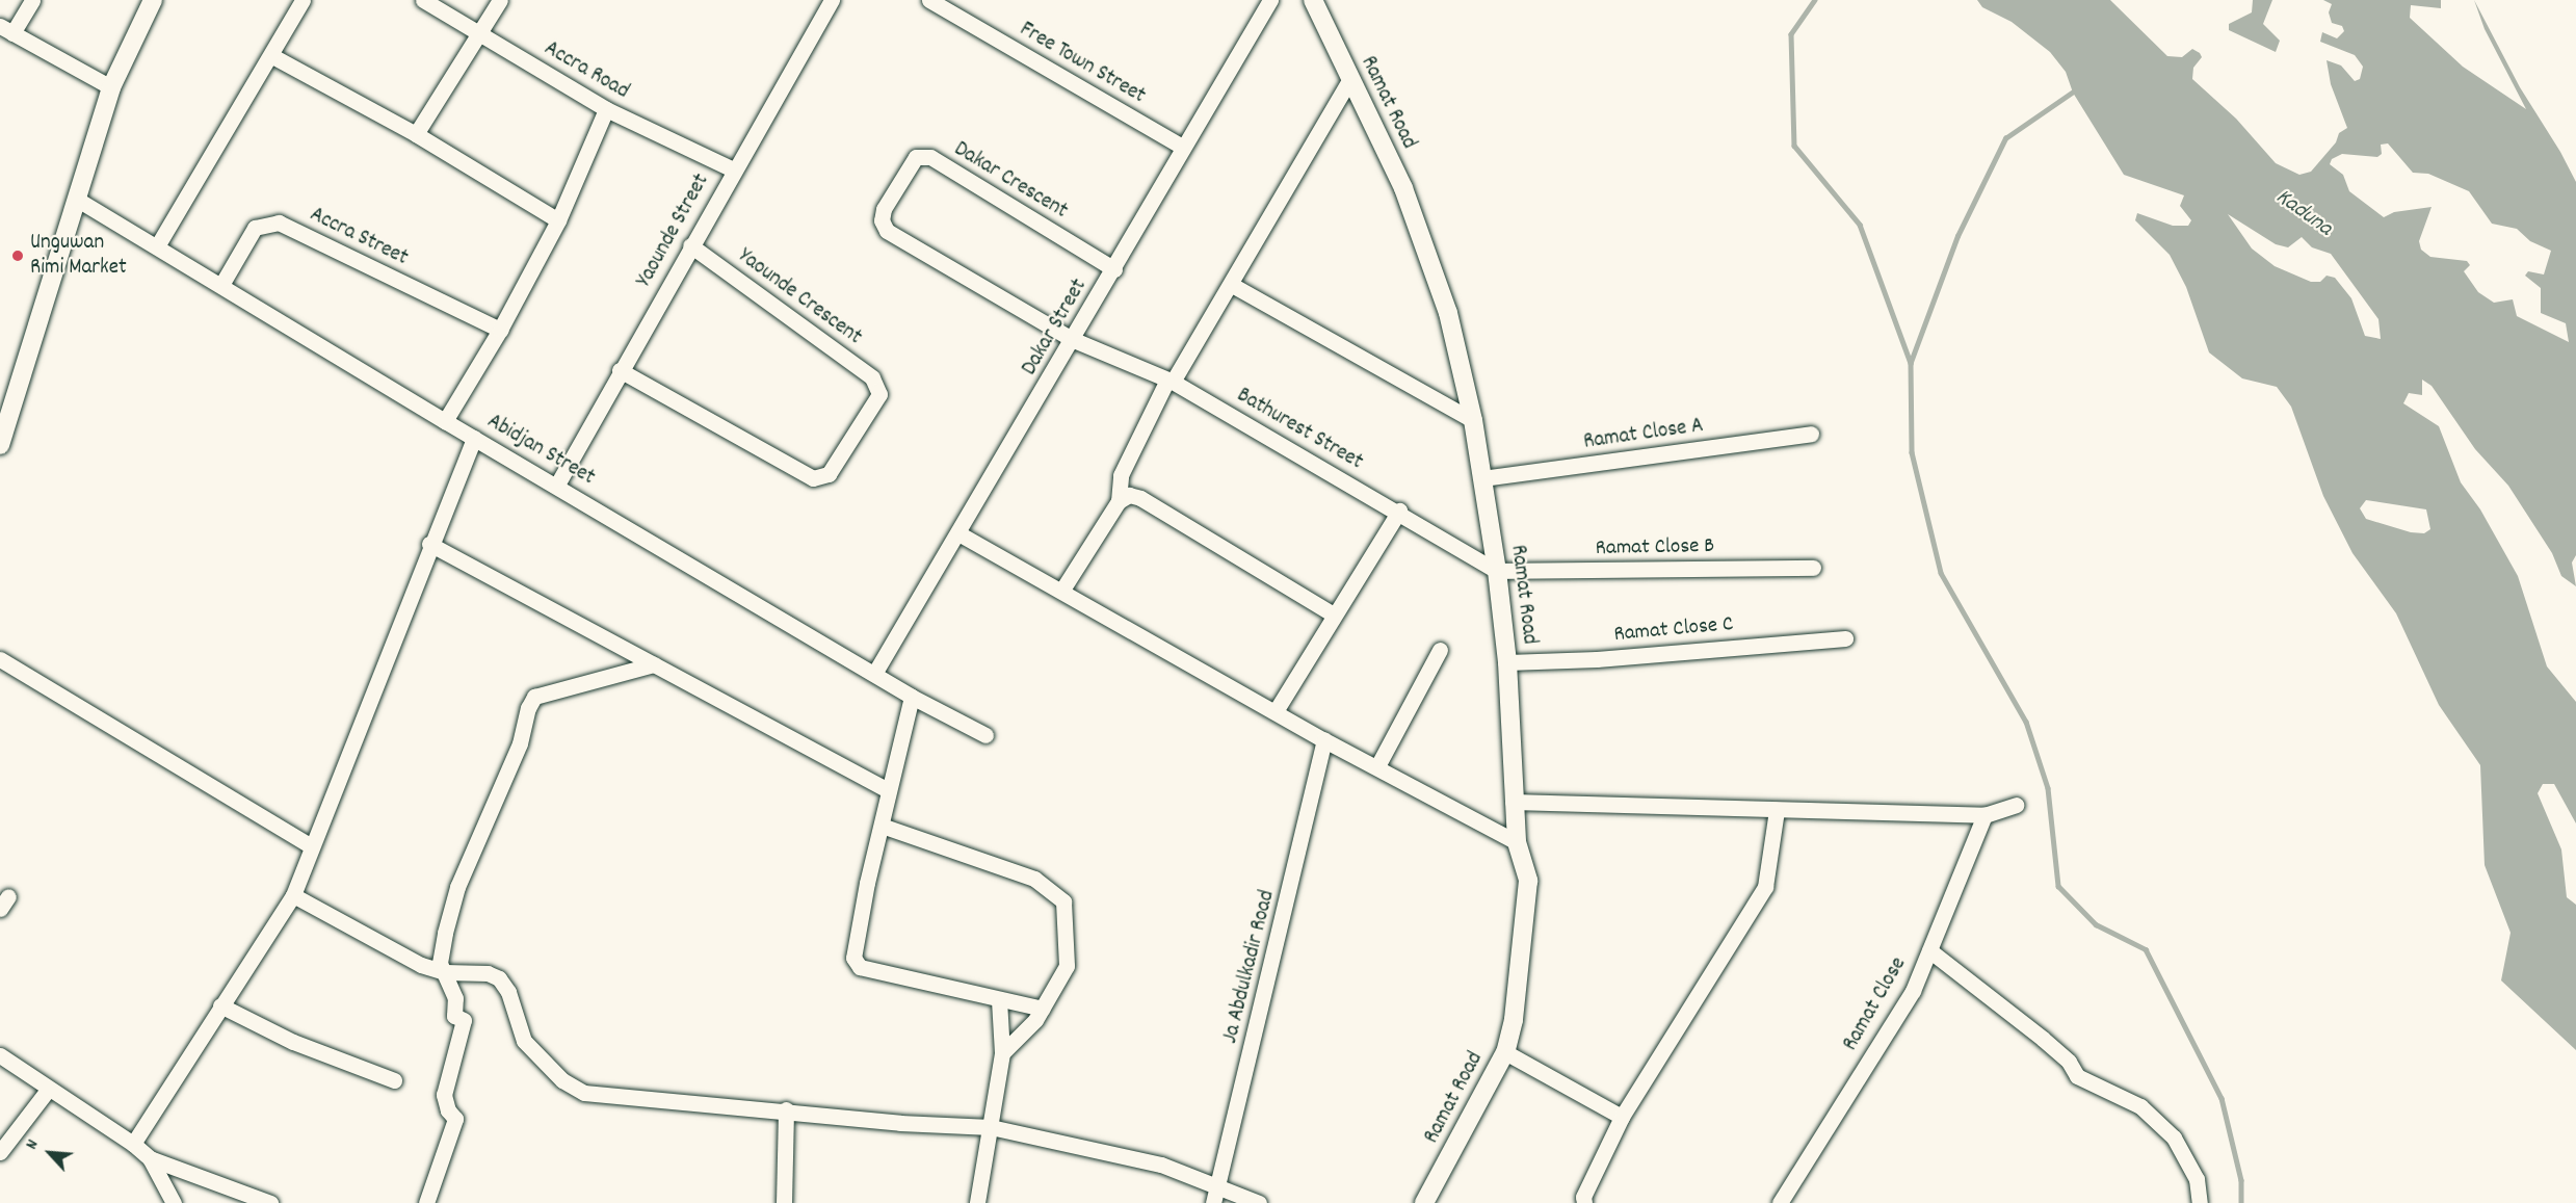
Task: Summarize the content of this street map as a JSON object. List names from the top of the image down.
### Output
{
  "streets": {
    "street": [
      "Free Town Street",
      "Accra Road",
      "Ramat Road",
      "Dakar Crescent",
      "Yaounde Street",
      "Accra Street",
      "Yaounde Crescent",
      "Dakar Street",
      "Bathurest Street",
      "Ramat Close A",
      "Abidjan Street",
      "Ramat Close B",
      "Ramat Close C",
      "Ja Abdulkadir Road",
      "Ramat Close"
    ]
  },
  "crossings": [
    ["Free Town Street", "Dakar Street"],
    ["Accra Road", "Yaounde Street"],
    ["Ramat Road", "Bathurest Street"],
    ["Ramat Road", "Ramat Close A"],
    ["Ramat Road", "Ramat Close B"],
    ["Ramat Road", "Ramat Close C"],
    ["Dakar Crescent", "Dakar Street"],
    ["Dakar Crescent", "Bathurest Street"],
    ["Yaounde Street", "Yaounde Crescent"],
    ["Yaounde Street", "Abidjan Street"],
    ["Accra Street", "Abidjan Street"],
    ["Dakar Street", "Bathurest Street"],
    ["Dakar Street", "Abidjan Street"],
    ["Bathurest Street", "Ramat Close B"]
  ],
  "water": ["Kaduna"],
  "places": ["Unguwan Rimi Market"],
  "north": "top left"
}
